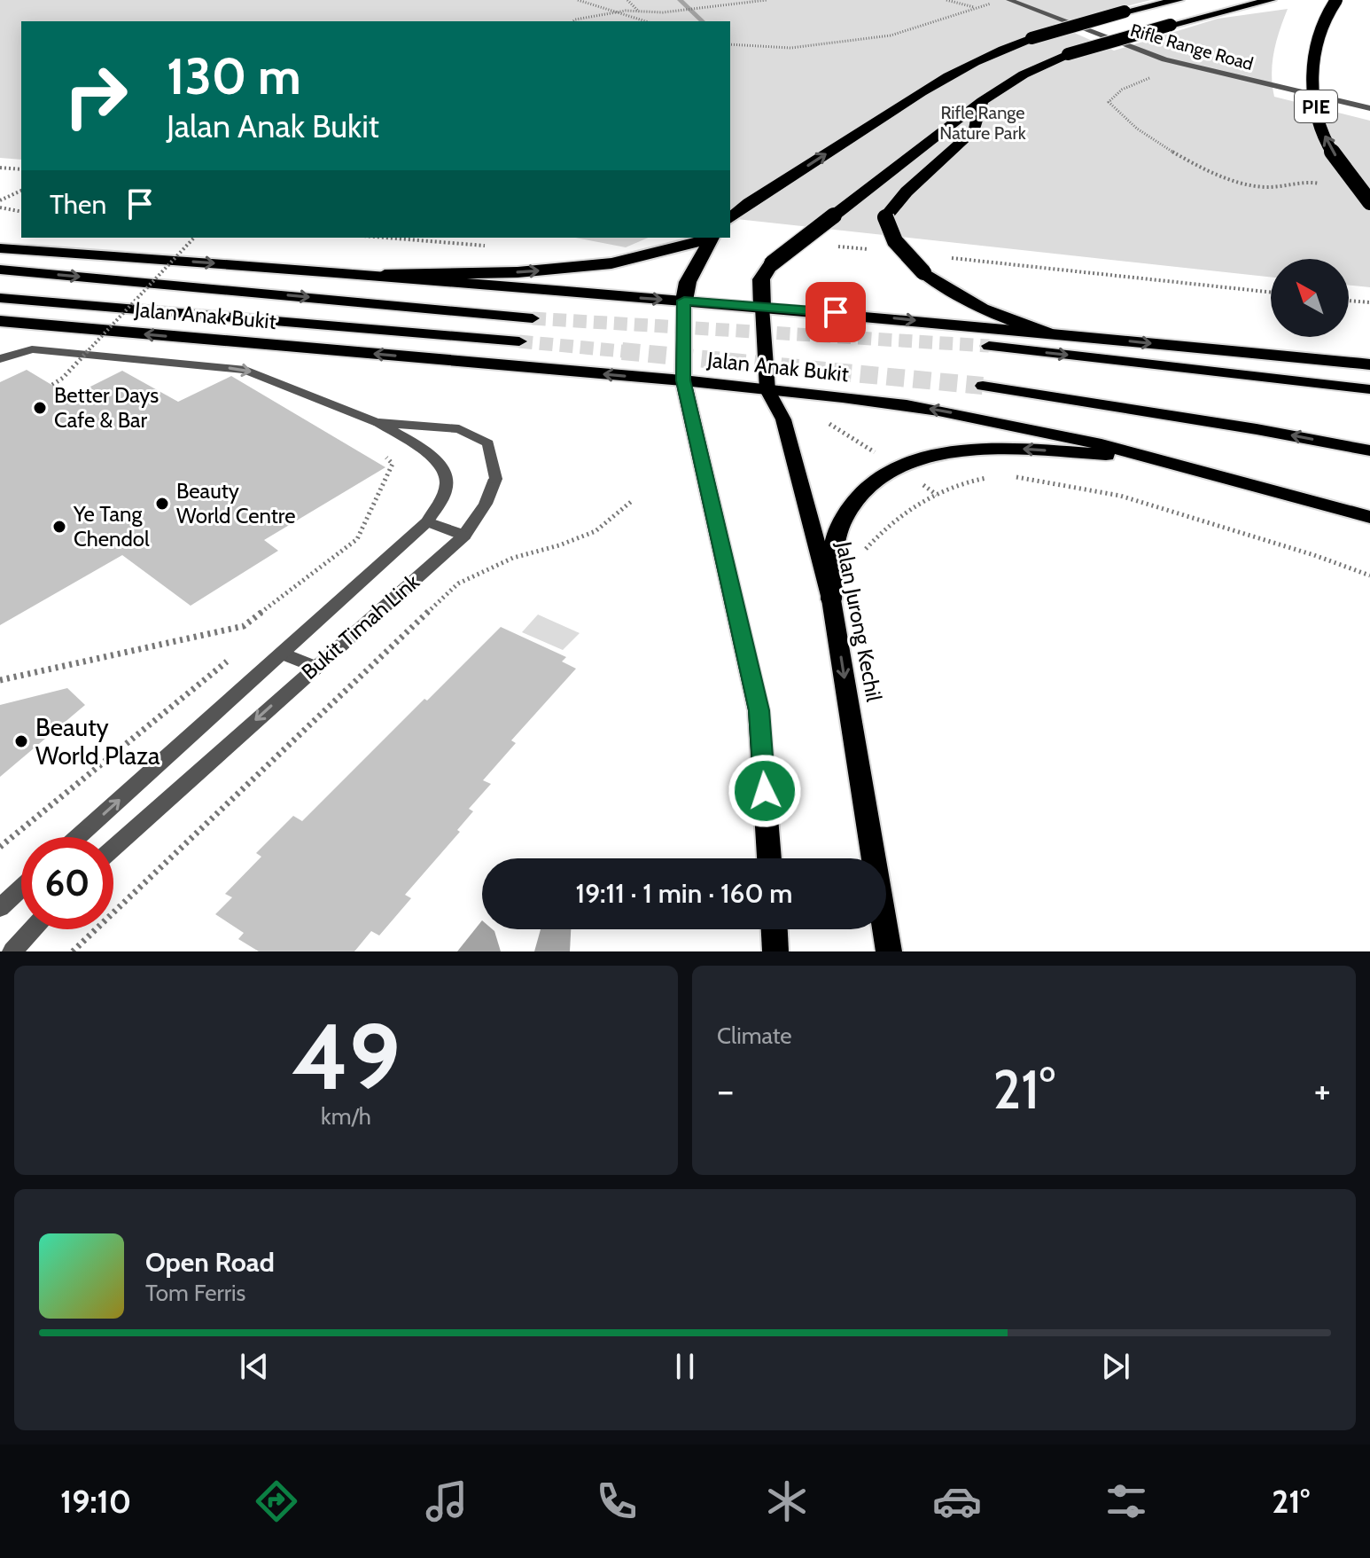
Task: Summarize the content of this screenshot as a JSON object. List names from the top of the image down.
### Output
{
  "streets": {
    "highway": ["PIE", "Jalan Anak Bukit"],
    "main road": ["Jalan Jurong Kechil"],
    "street": ["Rifle Range Road", "Bukit Timah Link"]
  },
  "crossings": [
    ["Jalan Anak Bukit", "Jalan Jurong Kechil"]
  ],
  "parks": ["Rifle Range Nature Park"],
  "places": [
    "Better Days Cafe & Bar",
    "Beauty World Centre",
    "Ye Tang Chendol",
    "Beauty World Plaza"
  ],
  "north": "top left",
  "page": {
    "turn": ["130 m", "Jalan Anak Bukit"],
    "then": "Then",
    "limit": "60",
    "trip": "19:11 · 1 min · 160 m",
    "tile": [
      ["49", "km/h"],
      "Climate"
    ],
    "heat": ["−", "21°", "+"],
    "song": ["Open Road", "Tom Ferris"],
    "tabs": ["19:10", "21°"]
  }
}
